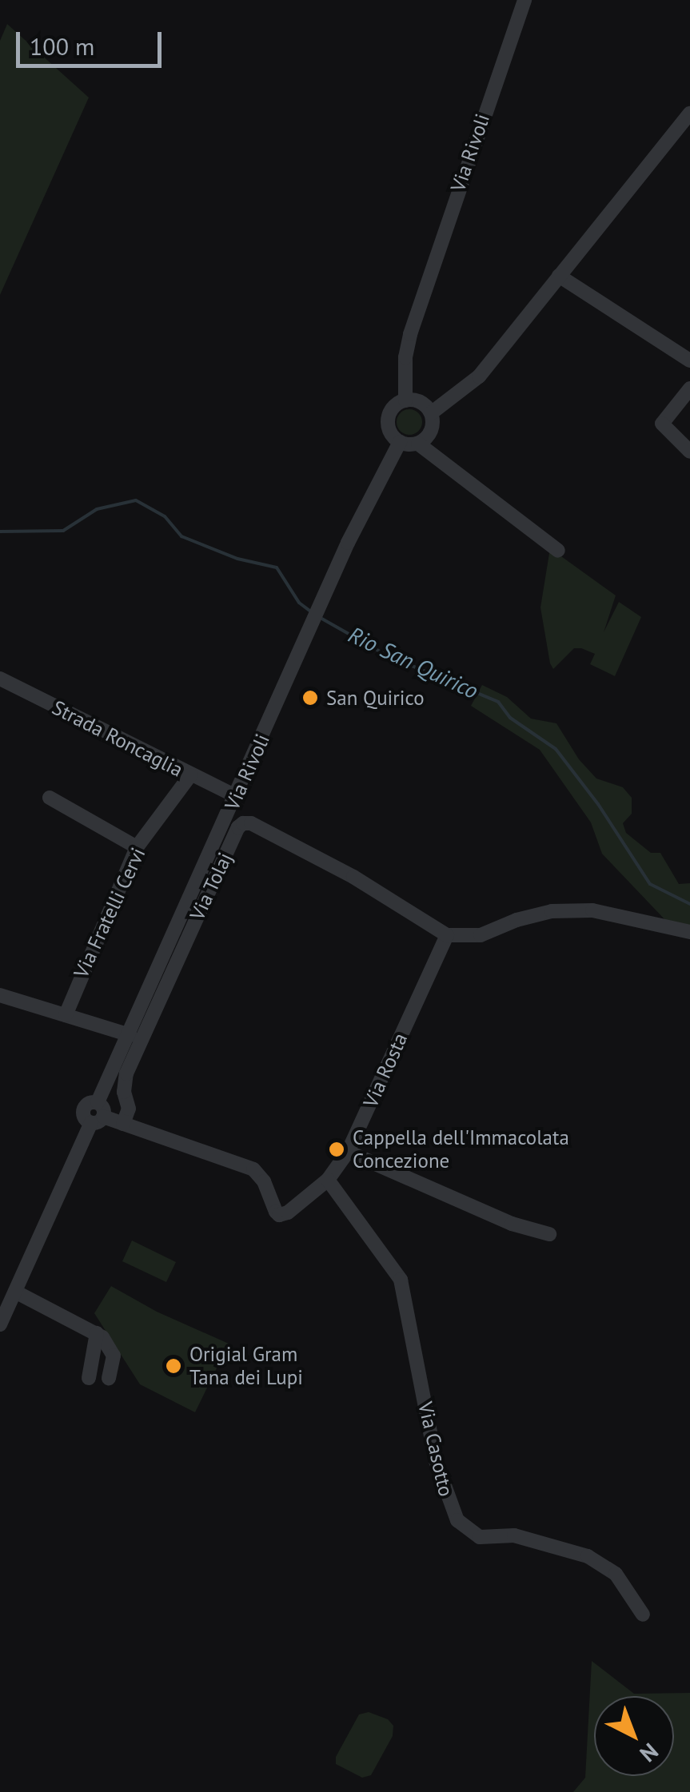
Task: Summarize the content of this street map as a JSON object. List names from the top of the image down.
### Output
{
  "streets": {
    "street": [
      "Via Rivoli",
      "Strada Roncaglia",
      "Via Tolaj",
      "Via Fratelli Cervi",
      "Via Rosta",
      "Via Casotto"
    ]
  },
  "crossings": [
    ["Via Rivoli", "Strada Roncaglia"],
    ["Via Rivoli", "Via Rosta"],
    ["Strada Roncaglia", "Via Fratelli Cervi"],
    ["Via Tolaj", "Via Rosta"],
    ["Via Rosta", "Via Casotto"]
  ],
  "water": ["Rio San Quirico"],
  "places": ["San Quirico", "Cappella dell'Immacolata Concezione", "Origial Gram Tana dei Lupi"],
  "scale_bar": "100 m",
  "north": "bottom right"
}
